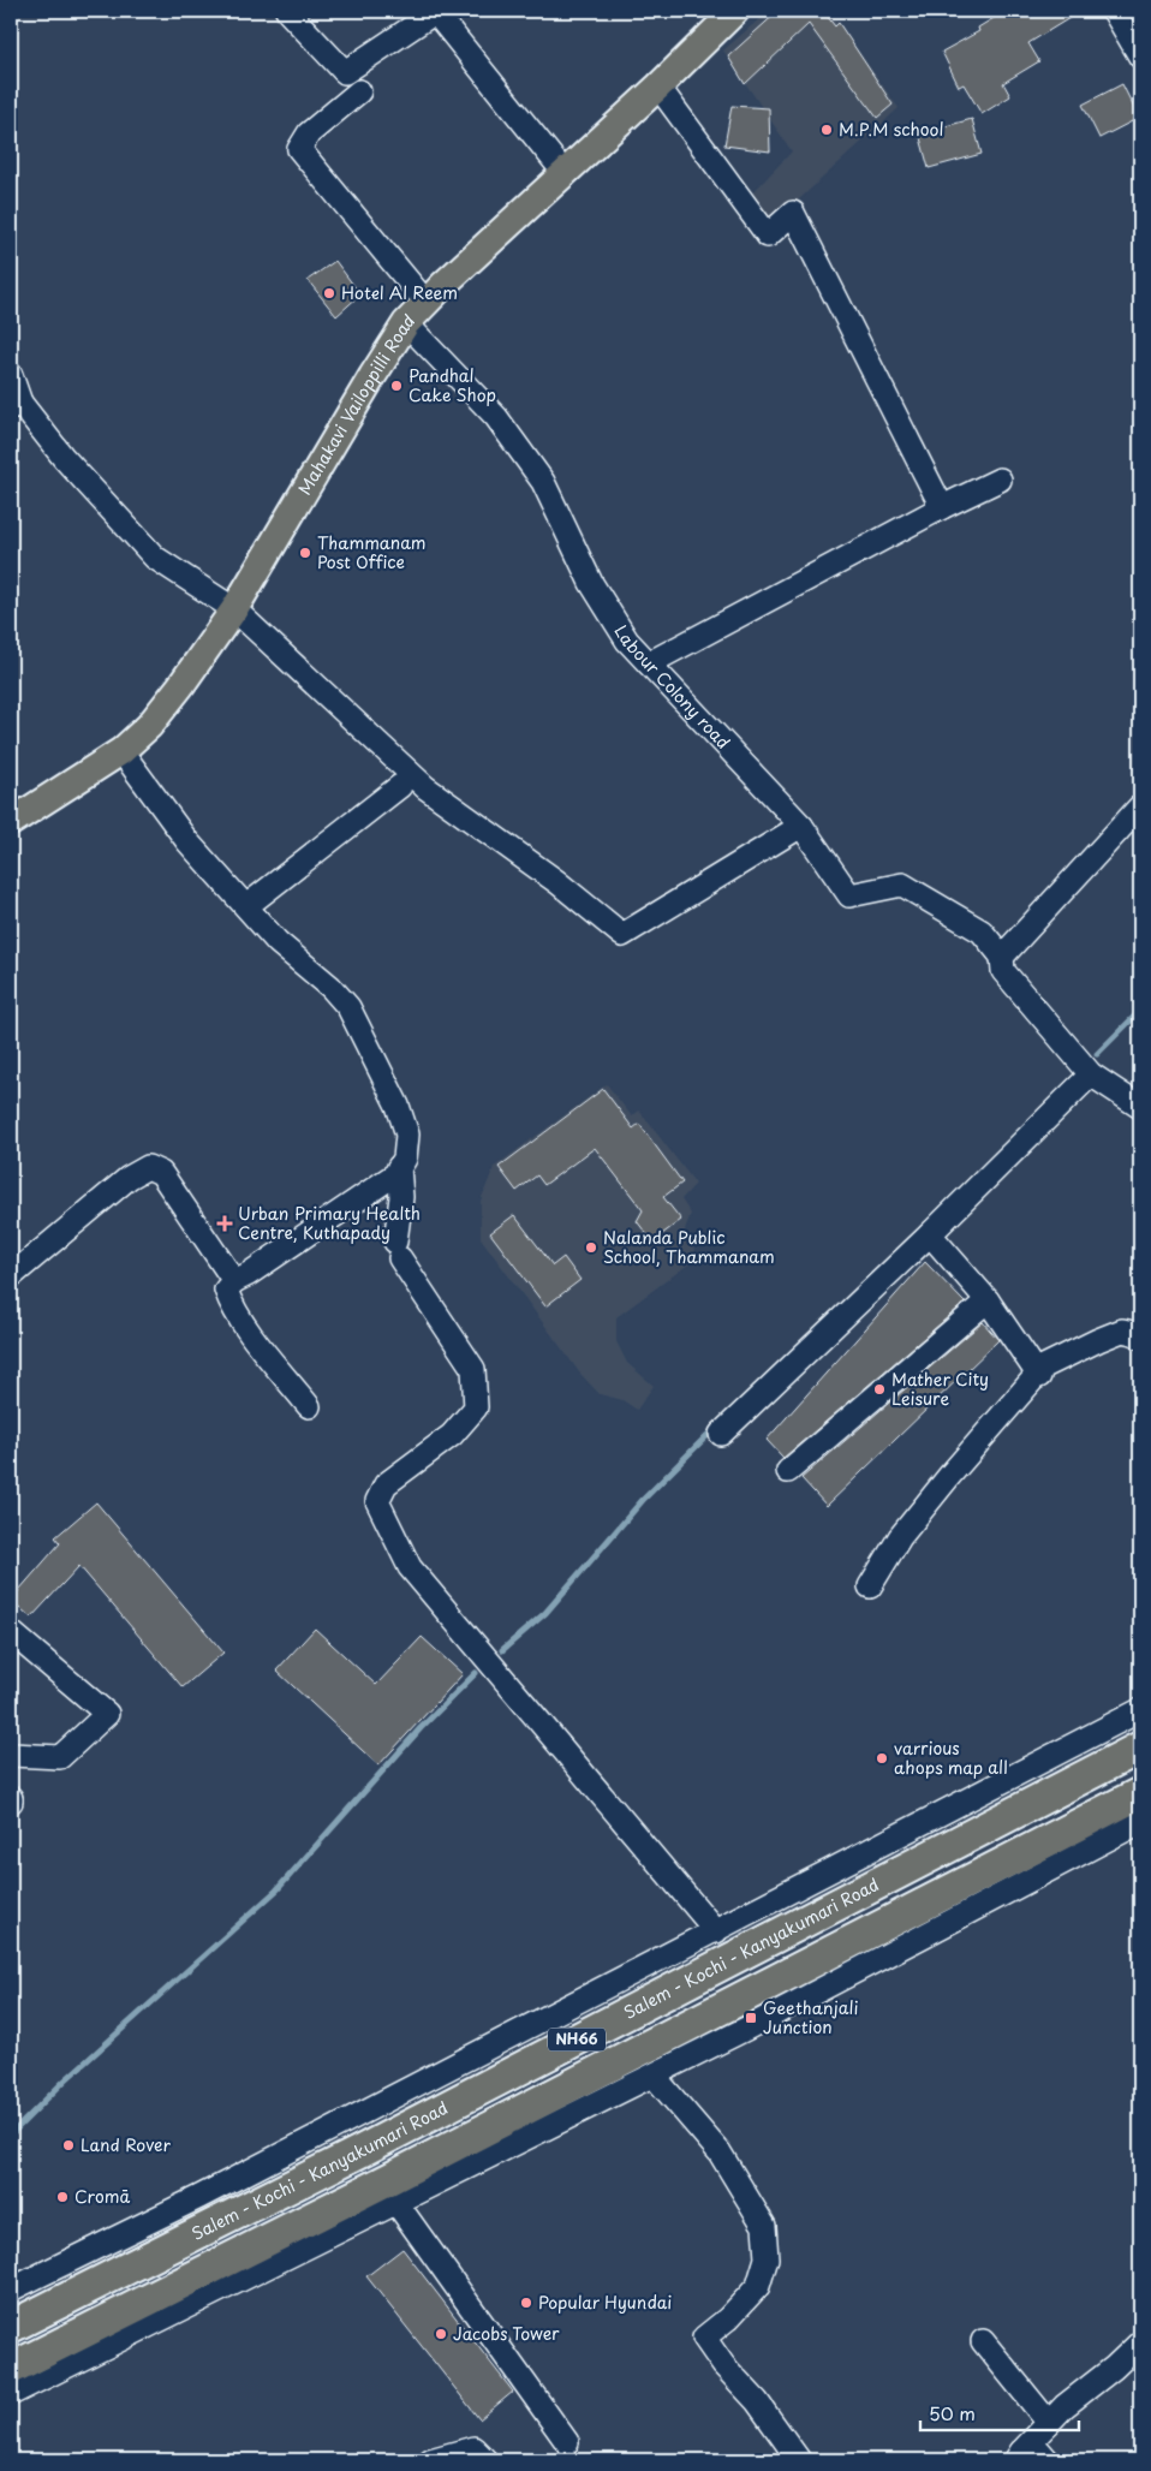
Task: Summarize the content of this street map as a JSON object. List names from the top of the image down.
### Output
{
  "streets": {
    "highway": ["Salem - Kochi - Kanyakumari Road", "NH66"],
    "main road": ["Mahakavi Vailoppilli Road"],
    "street": ["Labour Colony road"]
  },
  "crossings": [
    ["Mahakavi Vailoppilli Road", "Labour Colony road"]
  ],
  "places": {
    "other": [
      "M.P.M school",
      "Hotel Al Reem",
      "Pandhal Cake Shop",
      "Thammanam Post Office",
      "Nalanda Public School, Thammanam",
      "Mather City Leisure",
      "varrious ahops map all",
      "Land Rover",
      "Cromā",
      "Popular Hyundai",
      "Jacobs Tower"
    ],
    "health": ["Urban Primary Health Centre, Kuthapady"],
    "transit": ["Geethanjali Junction"]
  },
  "scale_bar": "50 m"
}
